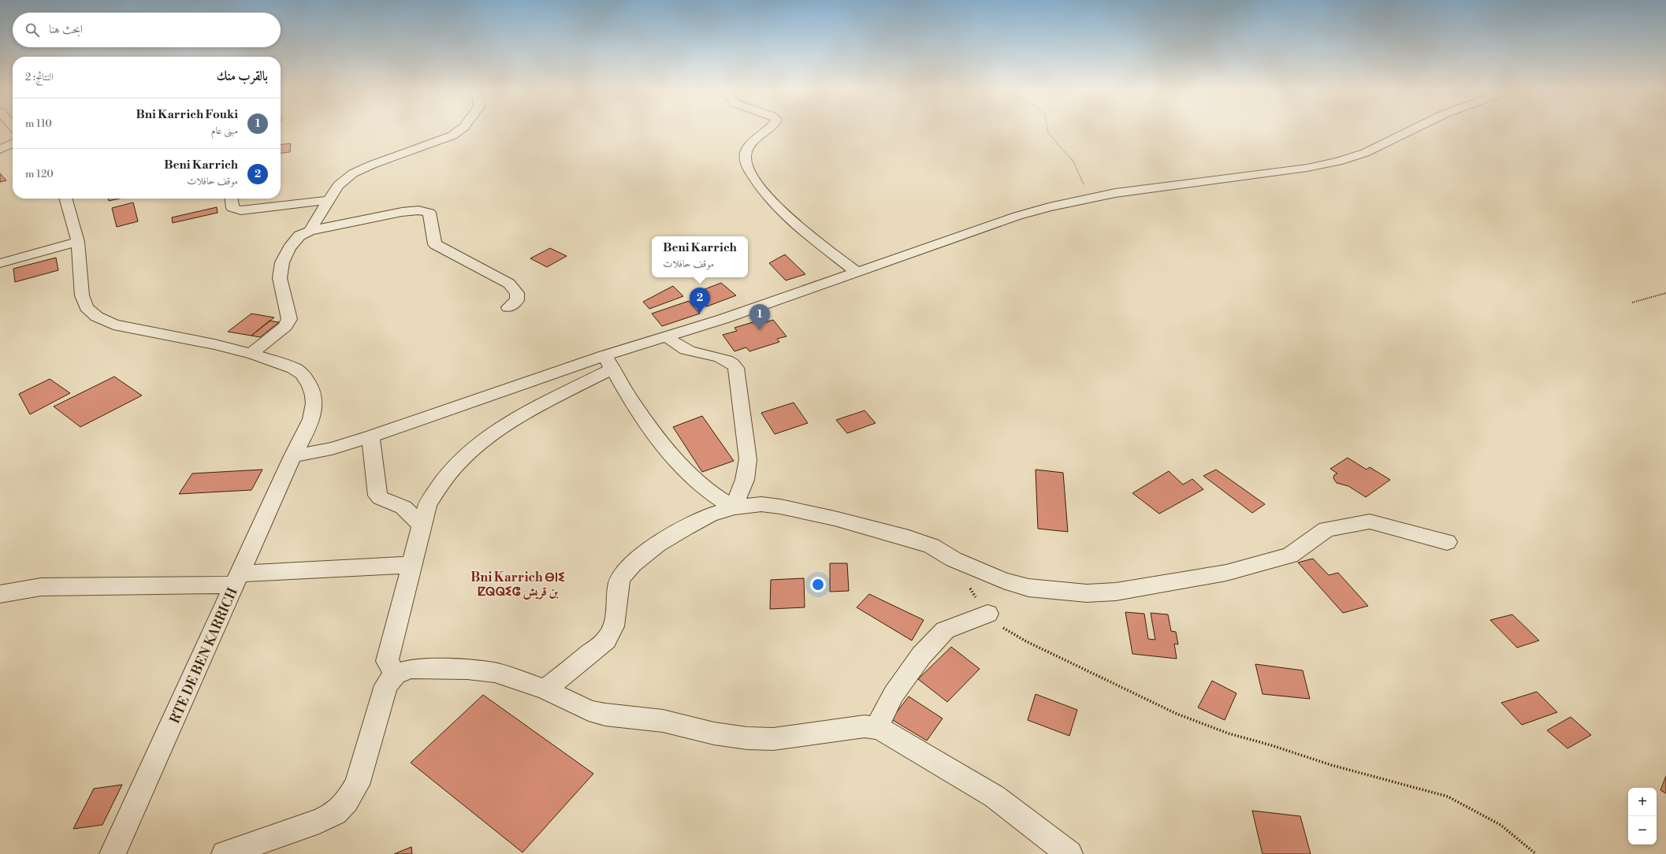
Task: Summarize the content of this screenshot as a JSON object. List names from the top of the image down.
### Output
{
  "streets": {
    "street": ["RTE DE BEN KARRICH"]
  },
  "districts": ["Bni Karrich ⴱⵏⵉ ⵇⵕⵕⵉⵛ بن قريش"],
  "page": {
    "search": "ابحث هنا",
    "heading": ["بالقرب منك", "النتائج: 2"],
    "list": [
      {
        "mark": "1",
        "name": "Bni Karrich Fouki",
        "note": "مبنى عام",
        "value": "110 m"
      },
      {
        "mark": "2",
        "name": "Beni Karrich",
        "note": "موقف حافلات",
        "value": "120 m"
      }
    ],
    "popup": ["Beni Karrich", "موقف حافلات"],
    "pins": ["2", "1"],
    "map_buttons": ["+", "−"]
  }
}
